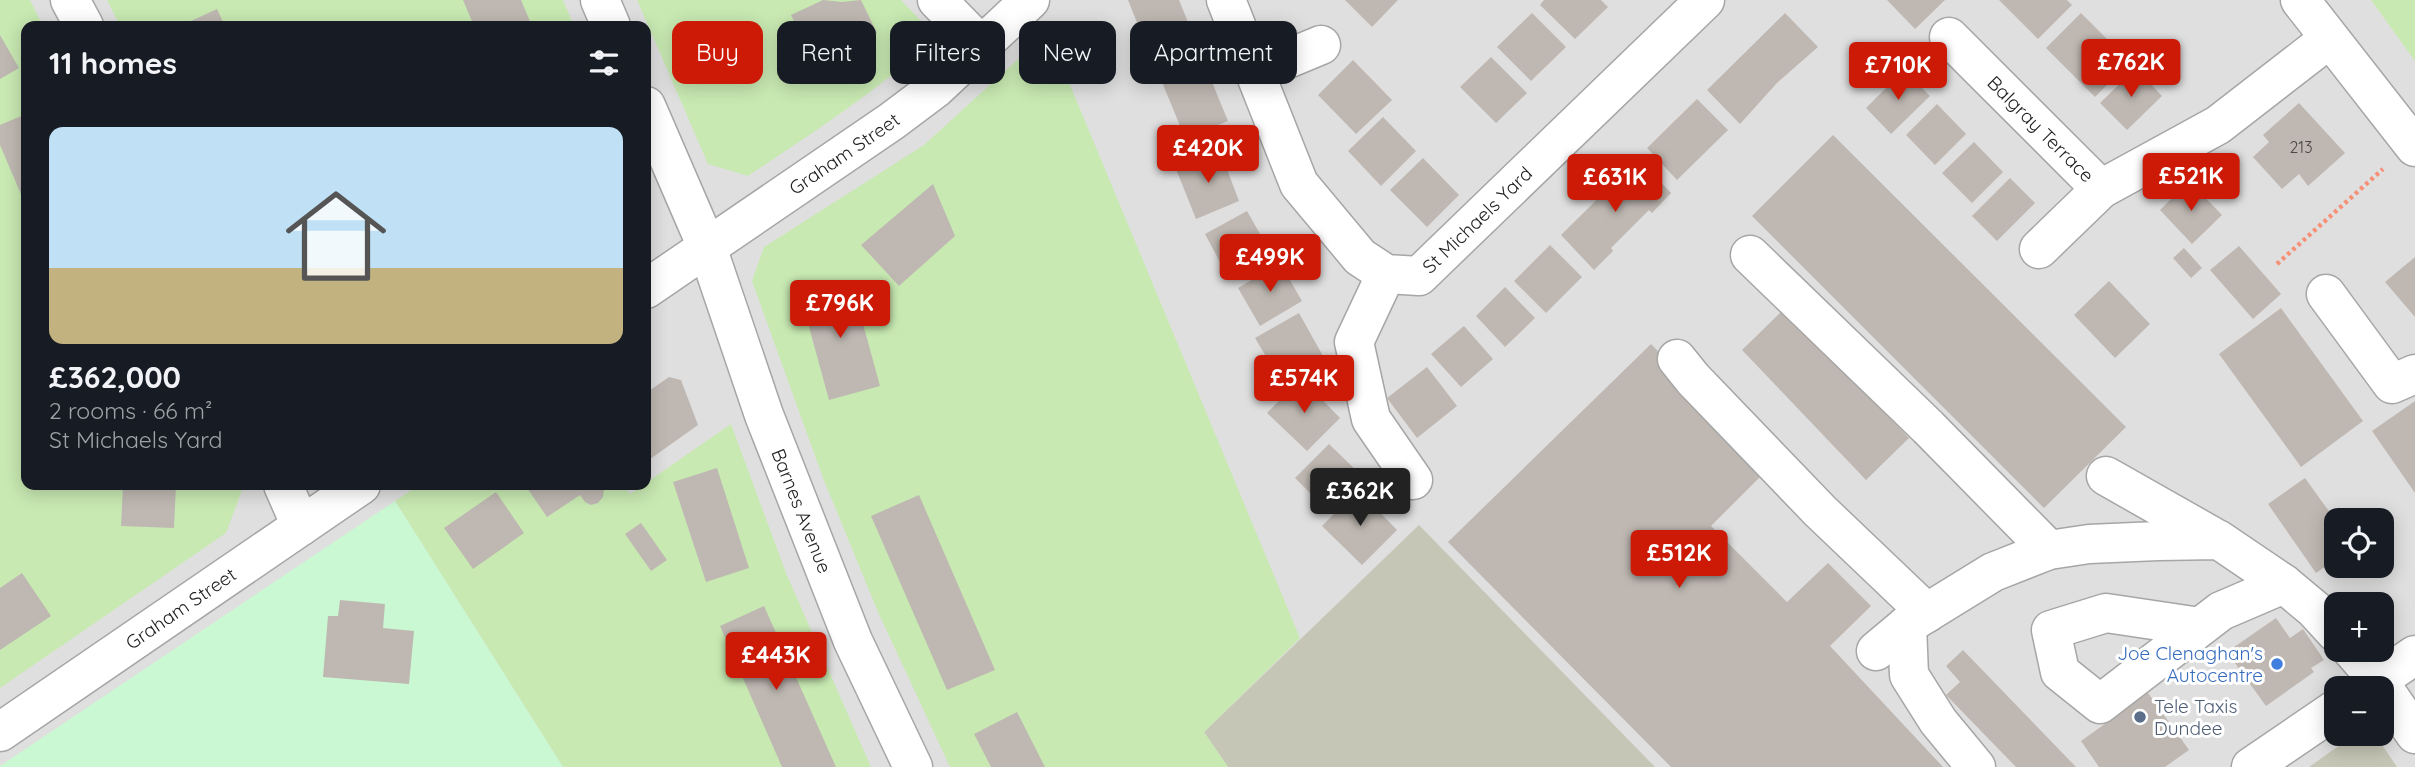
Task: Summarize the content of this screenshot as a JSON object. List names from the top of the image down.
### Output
{
  "streets": {
    "street": [
      "Balgray Terrace",
      "Graham Street",
      "St Michaels Yard",
      "Barnes Avenue"
    ]
  },
  "crossings": [
    ["Graham Street", "Barnes Avenue"]
  ],
  "places": ["Joe Clenaghan's Autocentre", "Tele Taxis Dundee"],
  "house_numbers": ["213"],
  "page": {
    "chip": [
      "Buy",
      "Rent",
      "Filters",
      "New",
      "Apartment"
    ],
    "heading": "11 homes",
    "price": [
      "£762K",
      "£710K",
      "£420K",
      "£521K",
      "£631K",
      "£499K",
      "£796K",
      "£574K",
      "£362K",
      "£512K",
      "£443K"
    ],
    "list": [
      {
        "name": "£362,000",
        "note": "2 rooms · 66 m² · St Michaels Yard"
      }
    ],
    "map_buttons": ["+", "−"]
  }
}
